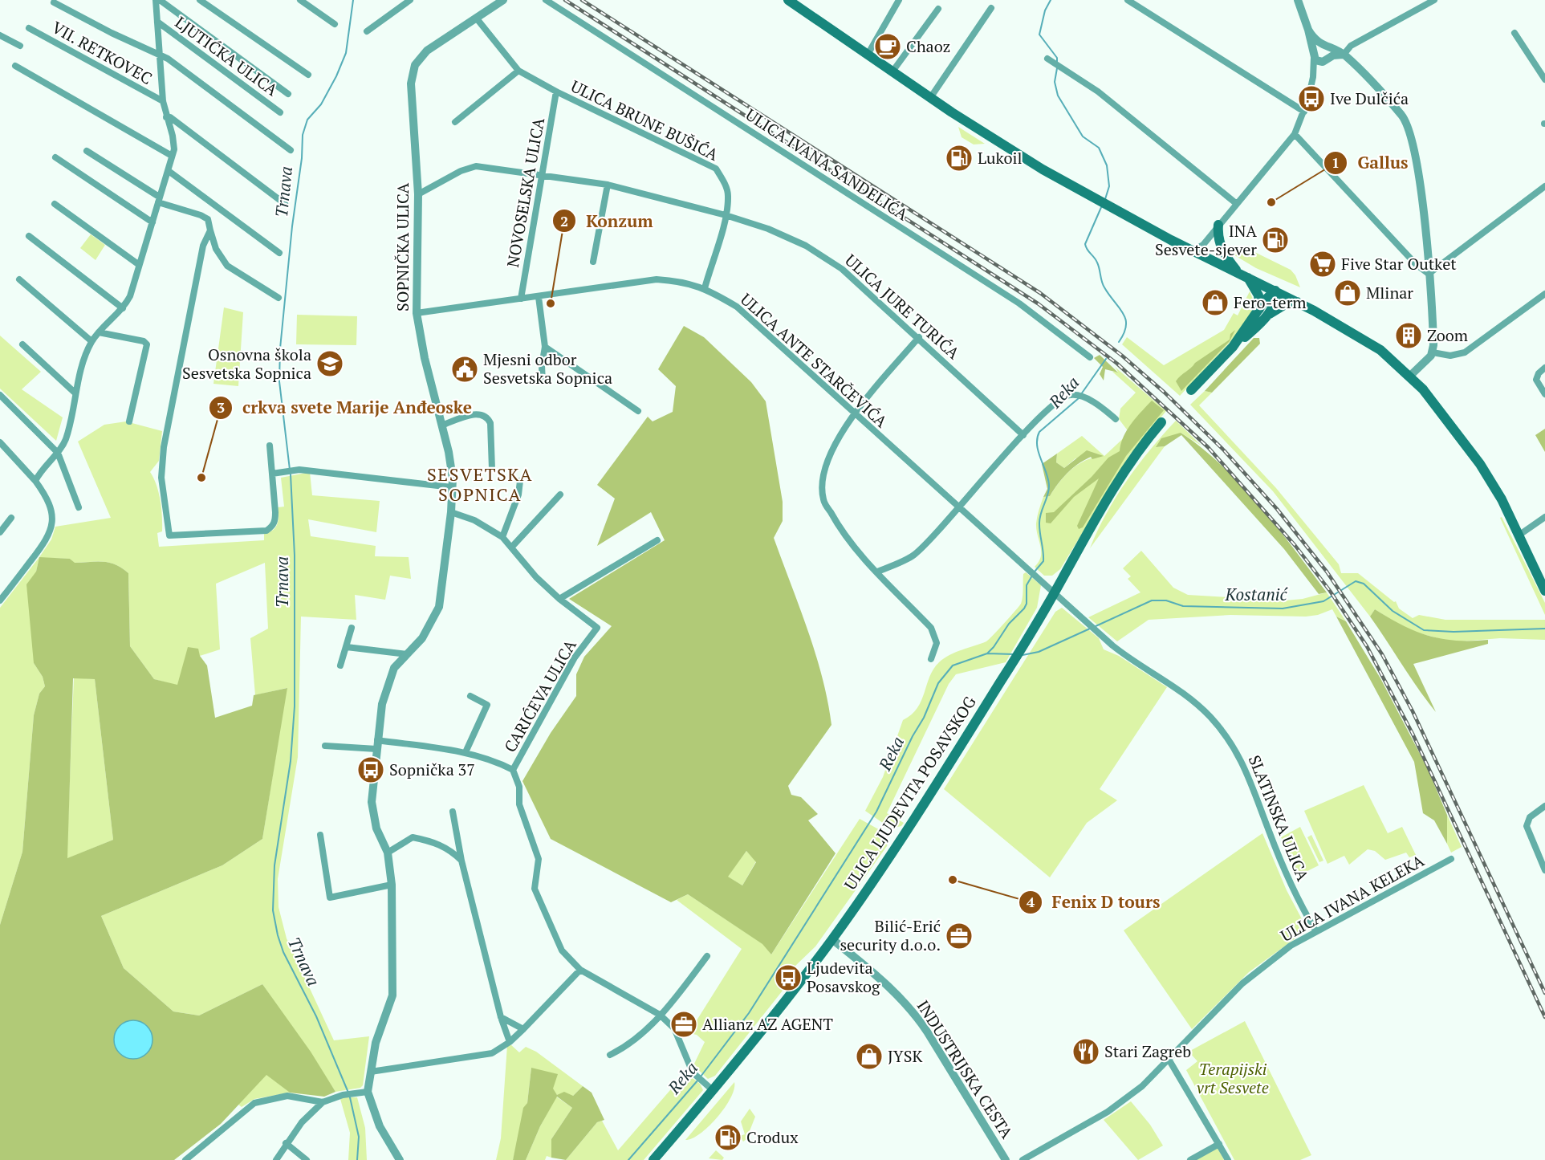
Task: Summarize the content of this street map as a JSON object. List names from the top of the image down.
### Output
{
  "streets": {
    "main road": ["ULICA LJUDEVITA POSAVSKOG"],
    "street": [
      "VII. RETKOVEC",
      "LJUTIĆKA ULICA",
      "ULICA BRUNE BUŠIĆA",
      "ULICA IVANA SANDELIĆA",
      "NOVOSELSKA ULICA",
      "SOPNIČKA ULICA",
      "ULICA JURE TURIĆA",
      "ULICA ANTE STARČEVIĆA",
      "CARIĆEVA ULICA",
      "SLATINSKA ULICA",
      "ULICA IVANA KELEKA",
      "INDUSTRIJSKA CESTA"
    ]
  },
  "crossings": [
    ["VII. RETKOVEC", "LJUTIĆKA ULICA"],
    ["ULICA BRUNE BUŠIĆA", "NOVOSELSKA ULICA"],
    ["ULICA BRUNE BUŠIĆA", "SOPNIČKA ULICA"],
    ["ULICA BRUNE BUŠIĆA", "ULICA JURE TURIĆA"],
    ["ULICA BRUNE BUŠIĆA", "ULICA ANTE STARČEVIĆA"],
    ["NOVOSELSKA ULICA", "ULICA JURE TURIĆA"],
    ["NOVOSELSKA ULICA", "ULICA ANTE STARČEVIĆA"],
    ["SOPNIČKA ULICA", "ULICA JURE TURIĆA"],
    ["SOPNIČKA ULICA", "ULICA ANTE STARČEVIĆA"],
    ["SOPNIČKA ULICA", "CARIĆEVA ULICA"],
    ["ULICA ANTE STARČEVIĆA", "ULICA LJUDEVITA POSAVSKOG"],
    ["ULICA ANTE STARČEVIĆA", "SLATINSKA ULICA"],
    ["ULICA LJUDEVITA POSAVSKOG", "SLATINSKA ULICA"],
    ["ULICA LJUDEVITA POSAVSKOG", "INDUSTRIJSKA CESTA"],
    ["SLATINSKA ULICA", "ULICA IVANA KELEKA"]
  ],
  "districts": ["SESVETSKA SOPNICA"],
  "water": ["Trnava", "Reka", "Kostanić"],
  "parks": ["Terapijski vrt Sesvete"],
  "places": {
    "cafe": ["Chaoz"],
    "bus stop": ["Ive Dulčića", "Sopnička 37", "Ljudevita Posavskog"],
    "fuel station": ["Lukoil", "INA Sesvete-sjever", "Crodux"],
    "other": [
      "Gallus",
      "Konzum",
      "crkva svete Marije Anđeoske",
      "Fenix D tours"
    ],
    "supermarket": ["Five Star Outket"],
    "shop": ["Mlinar", "Fero-term", "JYSK"],
    "building": ["Zoom"],
    "school or university": ["Osnovna škola Sesvetska Sopnica"],
    "public building": ["Mjesni odbor Sesvetska Sopnica"],
    "office": ["Bilić-Erić security d.o.o.", "Allianz AZ AGENT"],
    "restaurant": ["Stari Zagreb"]
  }
}
